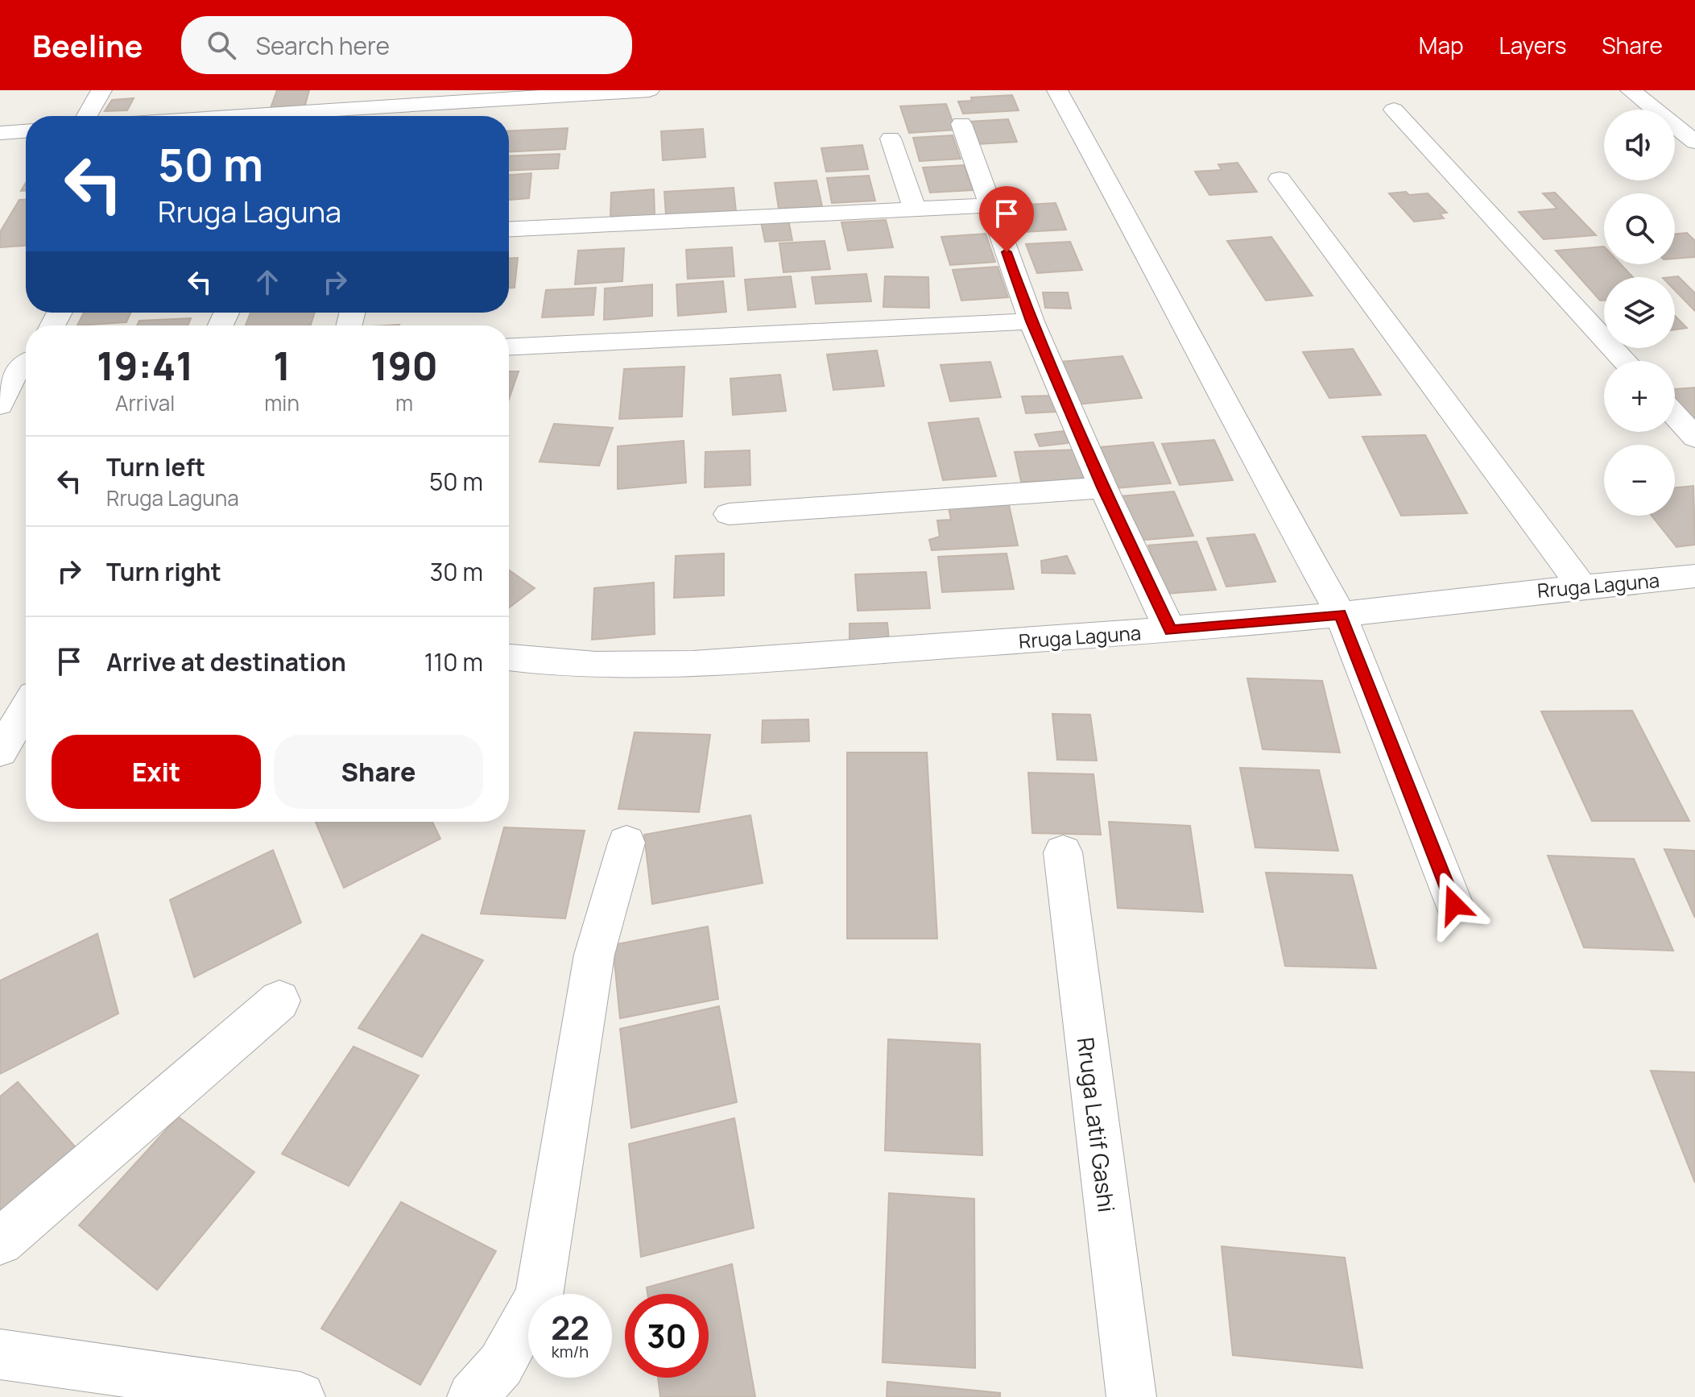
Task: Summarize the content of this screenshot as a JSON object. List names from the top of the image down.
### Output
{
  "streets": {
    "street": ["Rruga Laguna", "Rruga Latif Gashi"]
  },
  "page": {
    "header": "Beeline",
    "search": "Search here",
    "nav": ["Map", "Layers", "Share"],
    "map_buttons": ["+", "−"],
    "turn": ["50 m", "Rruga Laguna"],
    "eta": [
      "19:41",
      "Arrival",
      "1",
      "min",
      "190",
      "m"
    ],
    "list": [
      {
        "name": "Turn left",
        "note": "Rruga Laguna",
        "value": "50 m"
      },
      {
        "name": "Turn right",
        "value": "30 m"
      },
      {
        "name": "Arrive at destination",
        "value": "110 m"
      }
    ],
    "buttons": ["Exit", "Share"],
    "speed": "22 km/h",
    "limit": "30"
  }
}
